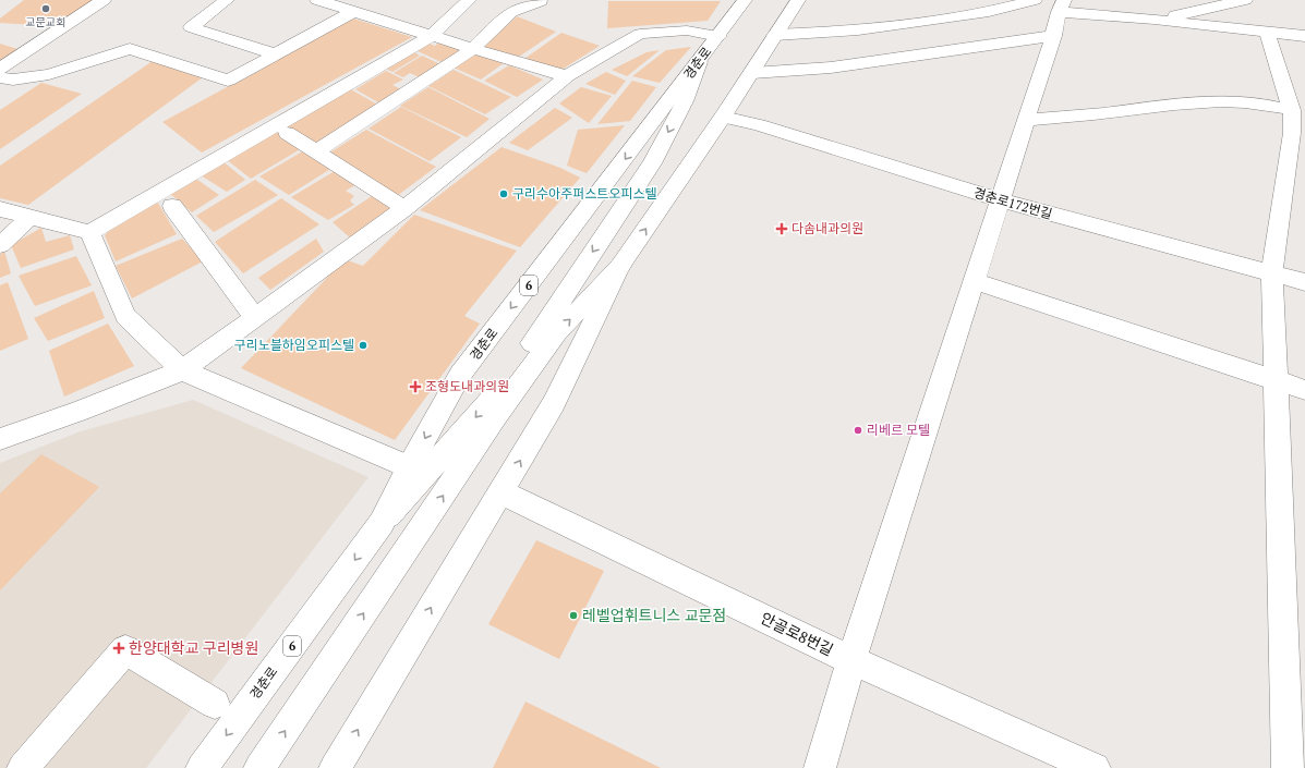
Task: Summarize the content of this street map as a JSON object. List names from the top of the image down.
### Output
{
  "streets": {
    "street": [
      "경춘로",
      "경춘로172번길",
      "6",
      "안골로8번길"
    ]
  },
  "places": {
    "other": [
      "교문교회",
      "구리수아주퍼스트오피스텔",
      "구리노블하임오피스텔",
      "리베르 모텔",
      "레벨업휘트니스 교문점"
    ],
    "health": ["다솜내과의원", "조형도내과의원", "한양대학교 구리병원"]
  }
}
